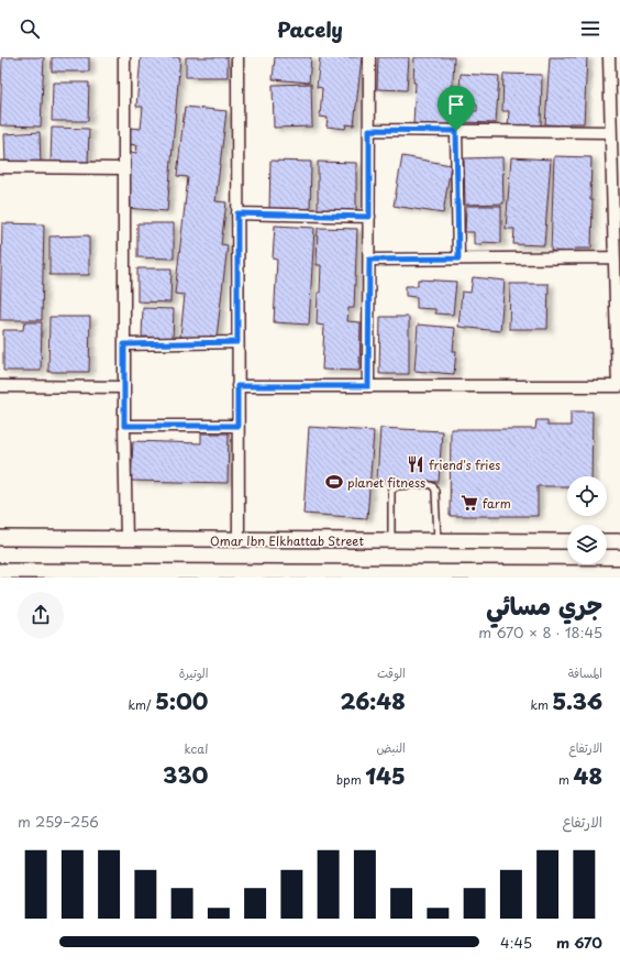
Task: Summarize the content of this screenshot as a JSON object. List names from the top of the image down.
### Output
{
  "streets": {
    "street": ["Omar Ibn Elkhattab Street"]
  },
  "places": {
    "restaurant": ["friend's fries"],
    "sports": ["planet fitness"],
    "supermarket": ["farm"]
  },
  "page": {
    "header": "Pacely",
    "heading": ["جري مسائي", "18:45 · 8 × 670 m"],
    "stats": [
      ["المسافة", "5.36 km"],
      ["الوقت", "26:48"],
      ["الوتيرة", "5:00 /km"],
      ["الارتفاع", "48 m"],
      ["النبض", "145 bpm"],
      ["kcal", "330"]
    ],
    "chart": ["الارتفاع", "256–259 m"],
    "list": [
      {
        "name": "670 m",
        "note": "4:45"
      }
    ]
  }
}
